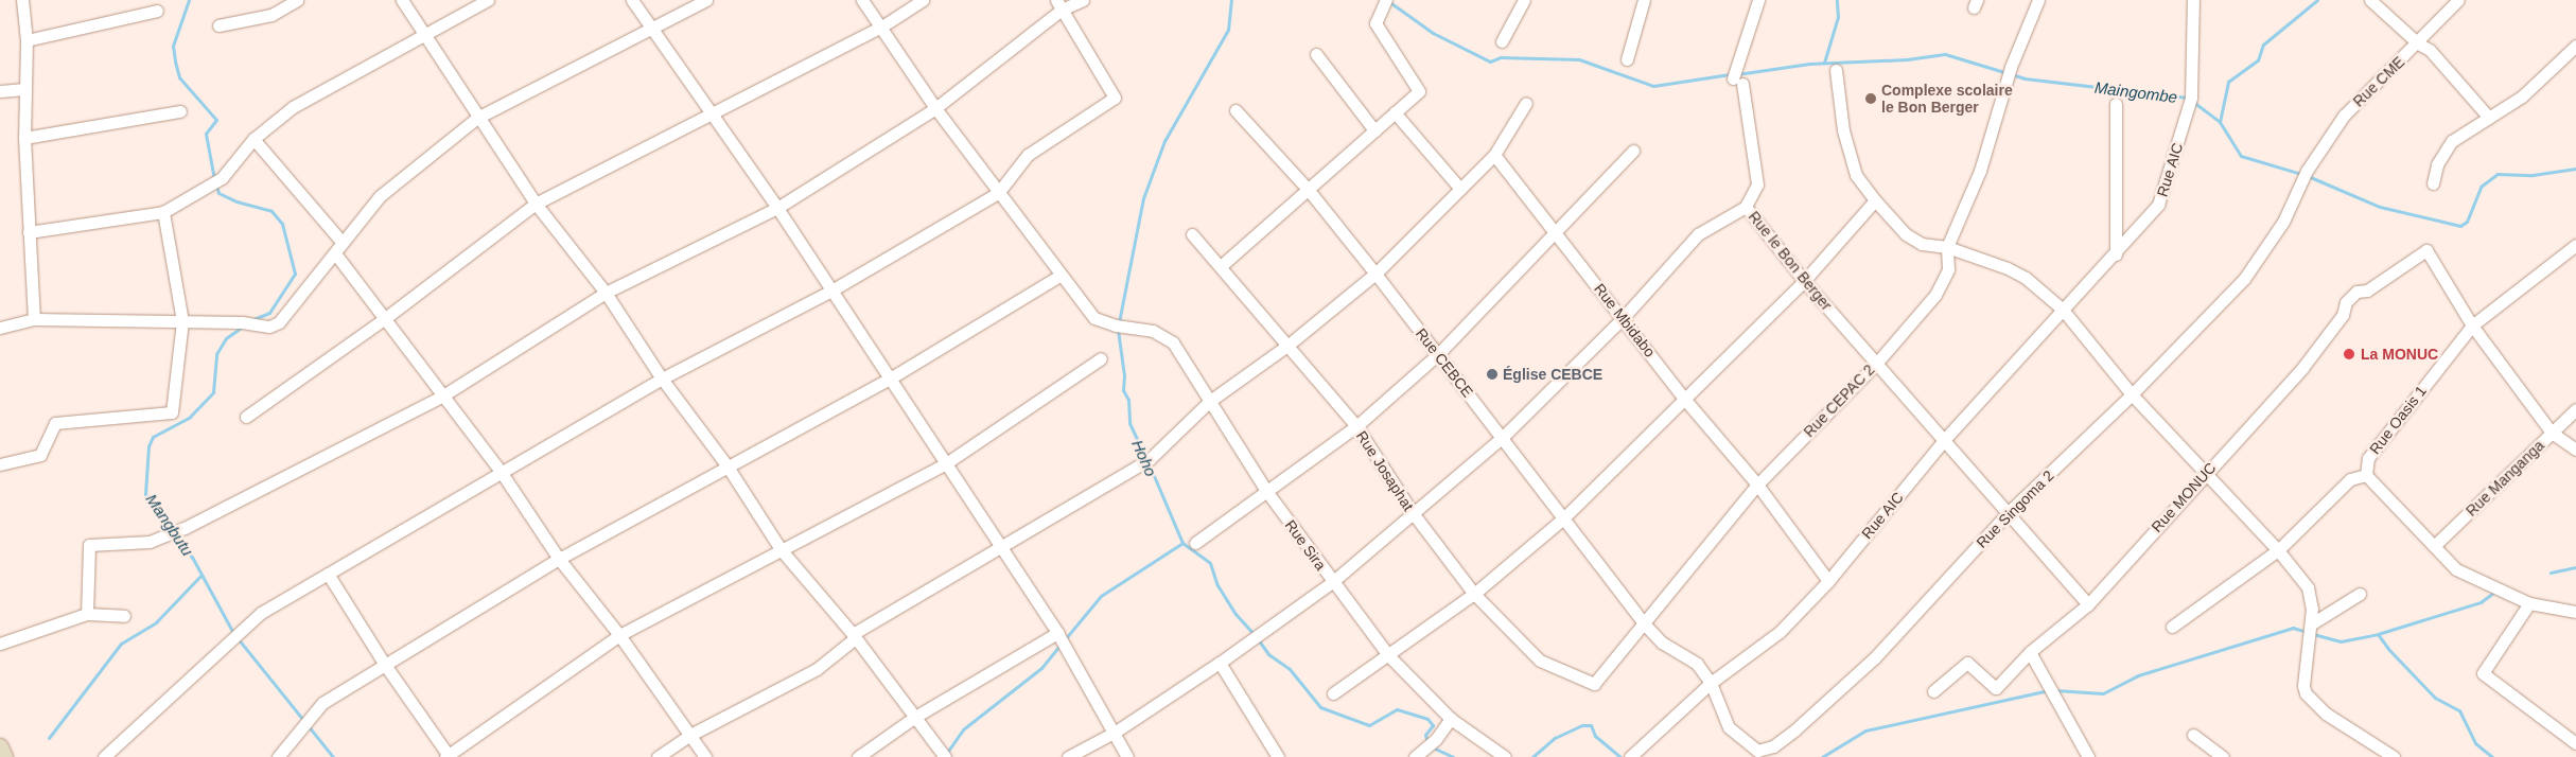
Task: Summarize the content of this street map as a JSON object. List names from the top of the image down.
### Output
{
  "streets": {
    "street": [
      "Rue CME",
      "Rue AIC",
      "Rue le Bon Berger",
      "Rue Mbidabo",
      "Rue CEBCE",
      "Rue CEPAC 2",
      "Rue Oasis 1",
      "Rue Josaphat",
      "Rue Manganga",
      "Rue MONUC",
      "Rue Singoma 2",
      "Rue Sira"
    ]
  },
  "crossings": [
    ["Rue CME", "Rue Singoma 2"],
    ["Rue AIC", "Rue le Bon Berger"],
    ["Rue AIC", "Rue Mbidabo"],
    ["Rue AIC", "Rue CEBCE"],
    ["Rue AIC", "Rue Singoma 2"],
    ["Rue le Bon Berger", "Rue CEPAC 2"],
    ["Rue le Bon Berger", "Rue MONUC"],
    ["Rue le Bon Berger", "Rue Singoma 2"],
    ["Rue Mbidabo", "Rue CEPAC 2"],
    ["Rue CEBCE", "Rue CEPAC 2"],
    ["Rue CEBCE", "Rue Singoma 2"],
    ["Rue CEPAC 2", "Rue Josaphat"],
    ["Rue Oasis 1", "Rue MONUC"]
  ],
  "water": ["Maingombe", "Hoho", "Mangbutu"],
  "places": ["Complexe scolaire le Bon Berger", "La MONUC", "Église CEBCE"]
}
